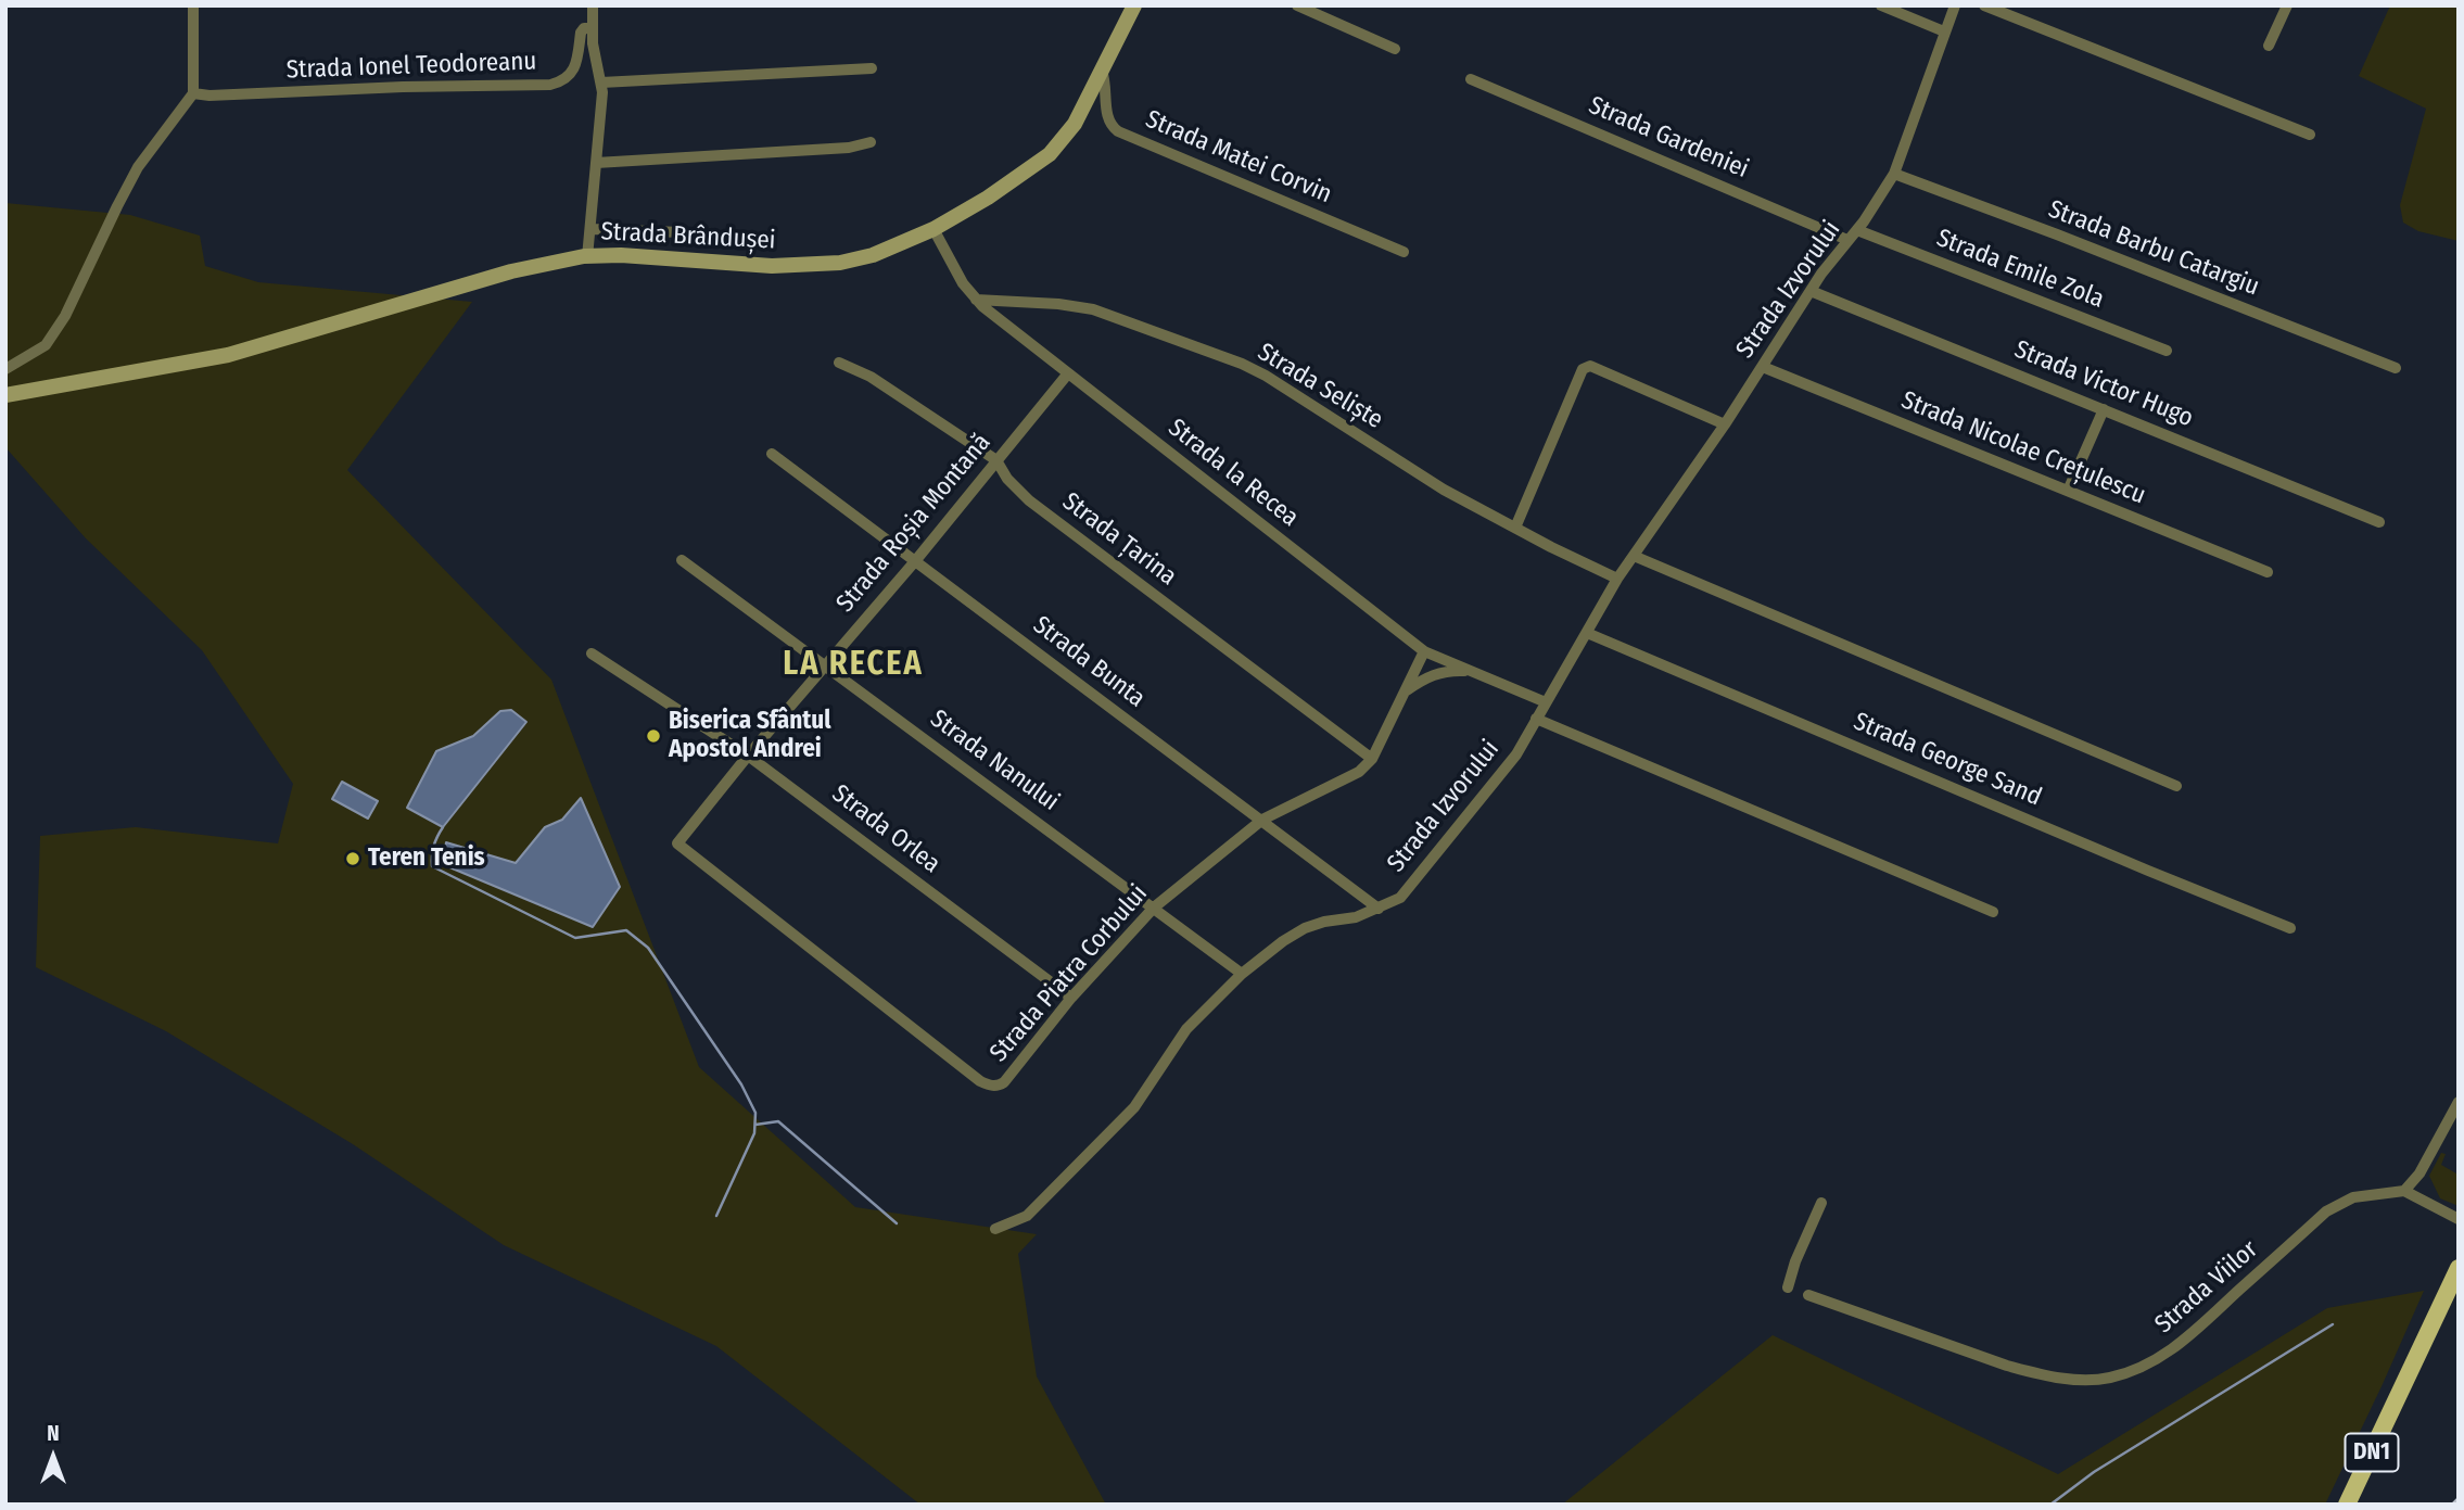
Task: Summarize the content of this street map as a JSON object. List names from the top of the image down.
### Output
{
  "streets": {
    "main road": ["Strada Brândușei", "DN1"],
    "street": [
      "Strada Ionel Teodoreanu",
      "Strada Gardeniei",
      "Strada Matei Corvin",
      "Strada Barbu Catargiu",
      "Strada Emile Zola",
      "Strada Izvorului",
      "Strada Victor Hugo",
      "Strada Seliște",
      "Strada Nicolae Crețulescu",
      "Strada la Recea",
      "Strada Roșia Montană",
      "Strada Țarina",
      "Strada Bunta",
      "Strada George Sand",
      "Strada Nanului",
      "Strada Orlea",
      "Strada Piatra Corbului",
      "Strada Viilor"
    ]
  },
  "crossings": [
    ["Strada Gardeniei", "Strada Izvorului"],
    ["Strada Matei Corvin", "Strada Brândușei"],
    ["Strada Brândușei", "Strada la Recea"],
    ["Strada Barbu Catargiu", "Strada Izvorului"],
    ["Strada Emile Zola", "Strada Izvorului"],
    ["Strada Izvorului", "Strada Victor Hugo"],
    ["Strada Izvorului", "Strada Seliște"],
    ["Strada Izvorului", "Strada Nicolae Crețulescu"],
    ["Strada Izvorului", "Strada la Recea"],
    ["Strada Izvorului", "Strada Bunta"],
    ["Strada Izvorului", "Strada George Sand"],
    ["Strada Izvorului", "Strada Nanului"],
    ["Strada Seliște", "Strada la Recea"],
    ["Strada la Recea", "Strada Roșia Montană"],
    ["Strada la Recea", "Strada Piatra Corbului"],
    ["Strada Roșia Montană", "Strada Țarina"],
    ["Strada Roșia Montană", "Strada Bunta"],
    ["Strada Roșia Montană", "Strada Nanului"],
    ["Strada Roșia Montană", "Strada Orlea"],
    ["Strada Roșia Montană", "Strada Piatra Corbului"],
    ["Strada Țarina", "Strada Piatra Corbului"],
    ["Strada Bunta", "Strada Piatra Corbului"],
    ["Strada Nanului", "Strada Piatra Corbului"],
    ["Strada Orlea", "Strada Piatra Corbului"]
  ],
  "districts": ["LA RECEA"],
  "places": ["Biserica Sfântul Apostol Andrei", "Teren Tenis"],
  "north": "top"
}
